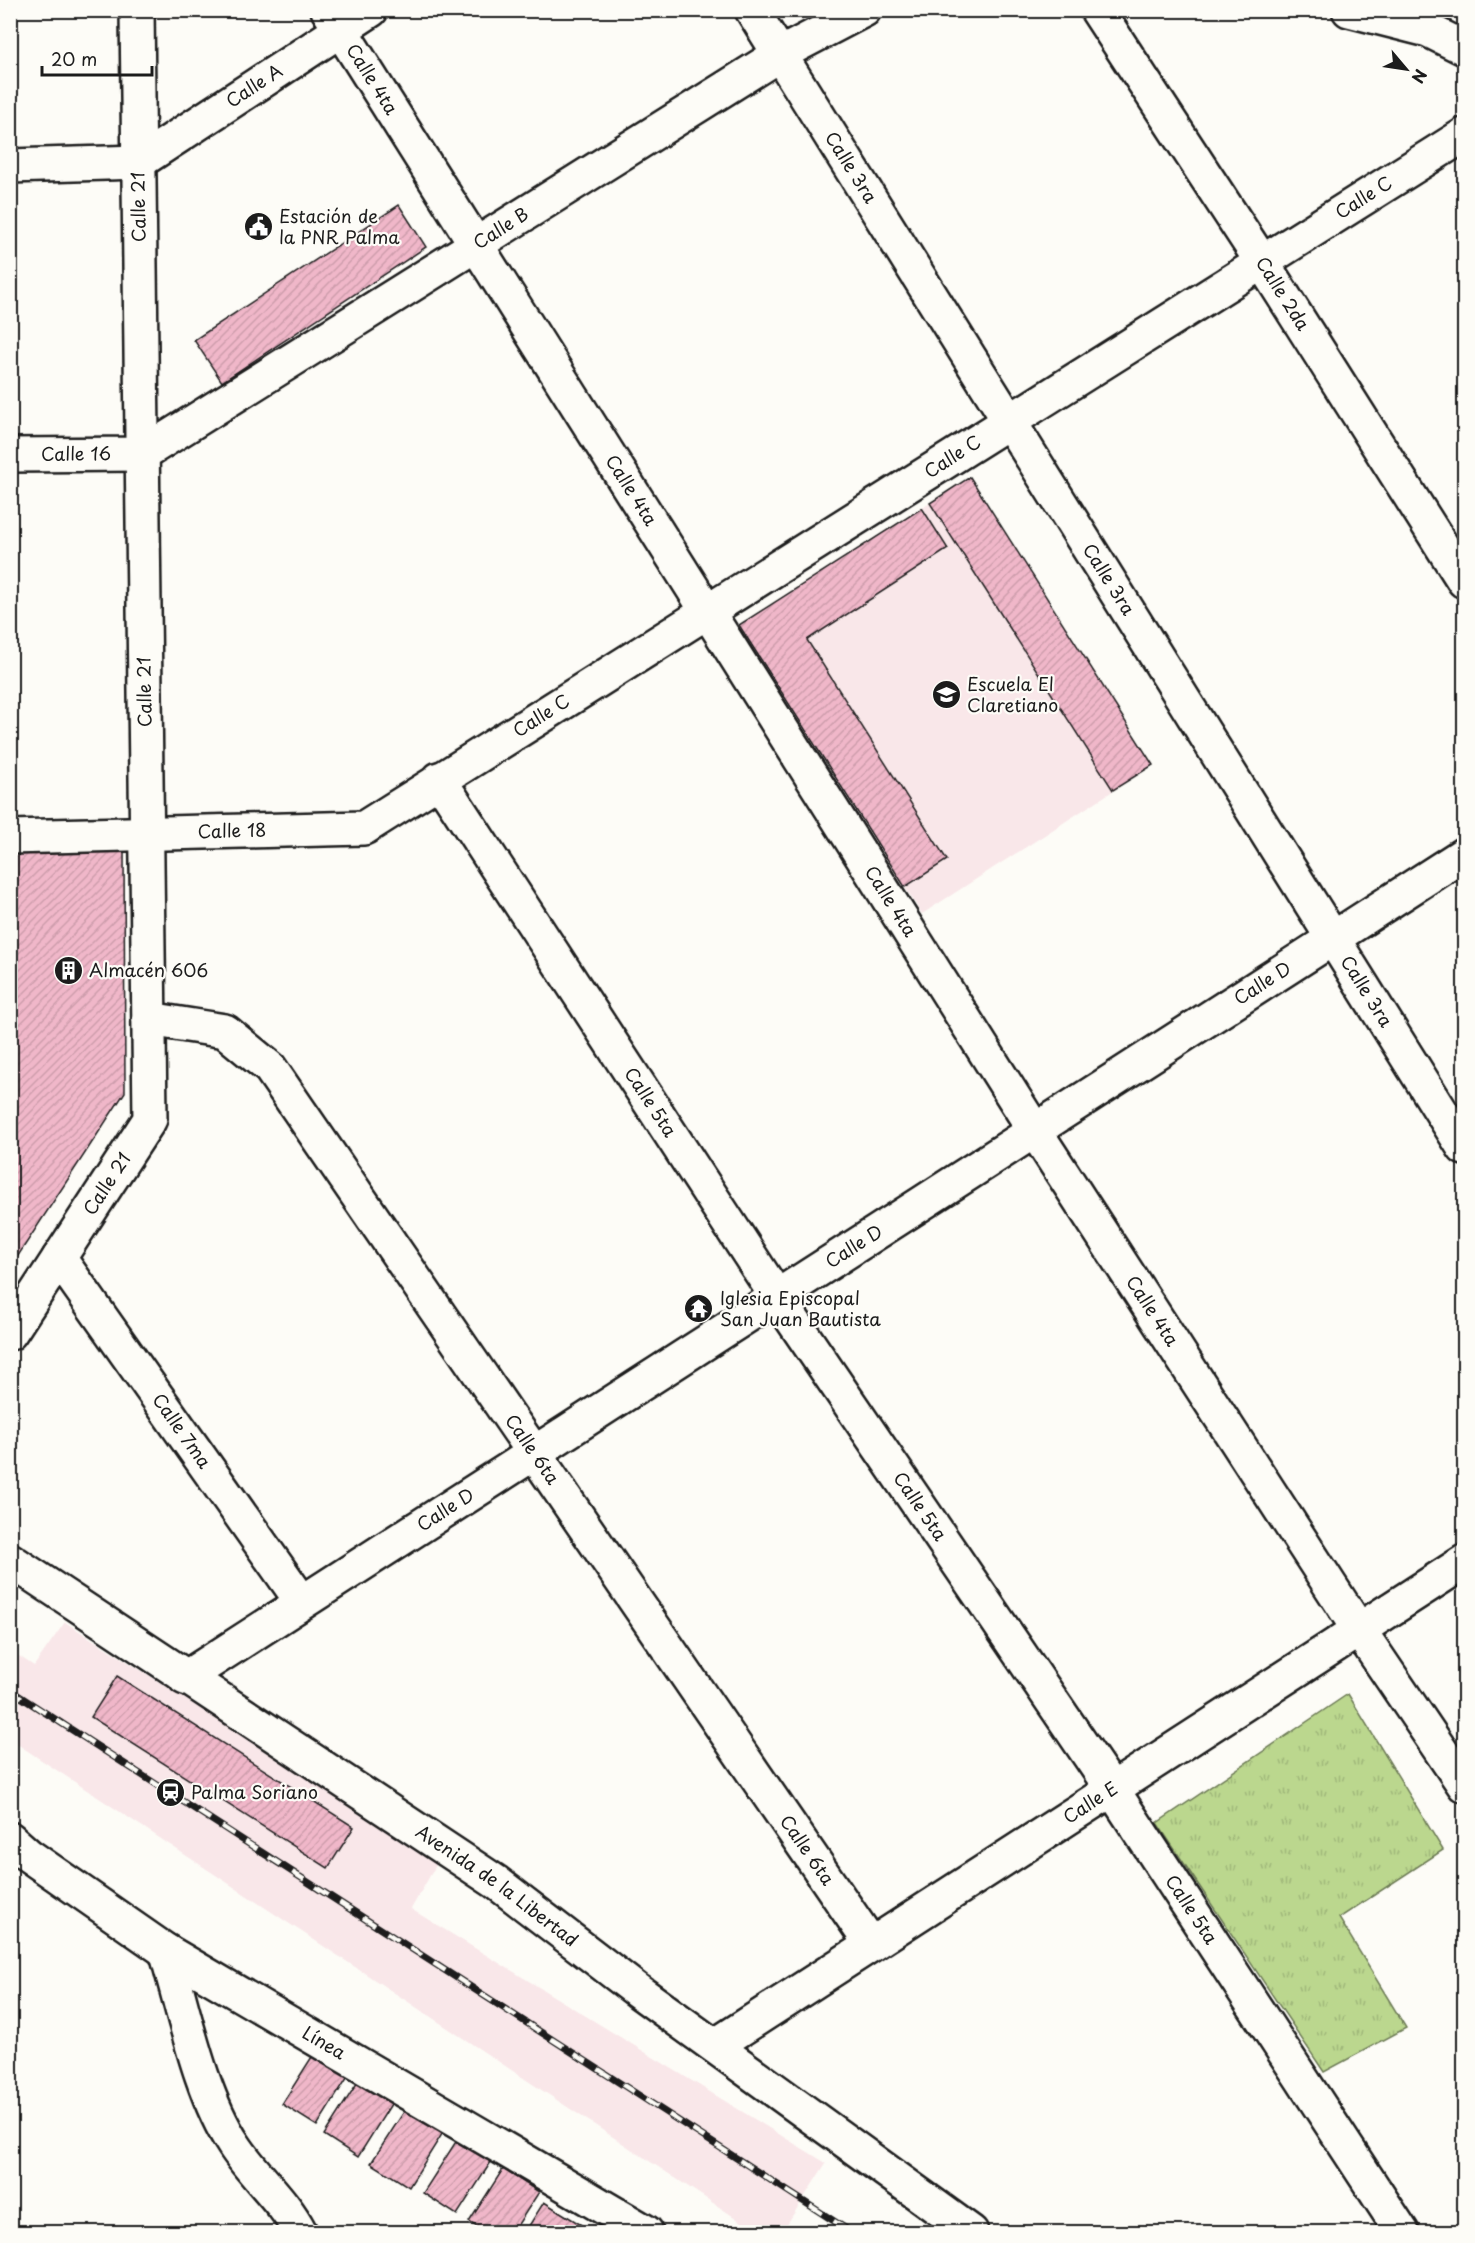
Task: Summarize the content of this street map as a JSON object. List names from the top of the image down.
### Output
{
  "streets": {
    "street": [
      "Calle 4ta",
      "Calle A",
      "Calle 3ra",
      "Calle C",
      "Calle 21",
      "Calle B",
      "Calle 2da",
      "Calle 16",
      "Calle 18",
      "Calle D",
      "Calle 5ta",
      "Calle 7ma",
      "Calle 6ta",
      "Calle E",
      "Avenida de la Libertad",
      "Línea"
    ]
  },
  "crossings": [
    ["Calle 4ta", "Calle A"],
    ["Calle 4ta", "Calle C"],
    ["Calle 4ta", "Calle B"],
    ["Calle 4ta", "Calle D"],
    ["Calle 4ta", "Calle E"],
    ["Calle A", "Calle 21"],
    ["Calle 3ra", "Calle C"],
    ["Calle 3ra", "Calle B"],
    ["Calle 3ra", "Calle D"],
    ["Calle C", "Calle 2da"],
    ["Calle C", "Calle 18"],
    ["Calle C", "Calle 5ta"],
    ["Calle 21", "Calle B"],
    ["Calle 21", "Calle 16"],
    ["Calle 21", "Calle 18"],
    ["Calle 21", "Calle 7ma"],
    ["Calle 21", "Calle 6ta"],
    ["Calle B", "Calle 16"],
    ["Calle 18", "Calle 5ta"],
    ["Calle D", "Calle 5ta"],
    ["Calle D", "Calle 7ma"],
    ["Calle D", "Calle 6ta"],
    ["Calle D", "Avenida de la Libertad"],
    ["Calle 5ta", "Calle E"],
    ["Calle 6ta", "Calle E"],
    ["Calle E", "Avenida de la Libertad"]
  ],
  "places": {
    "public building": ["Estación de la PNR Palma"],
    "school or university": ["Escuela El Claretiano"],
    "building": ["Almacén 606"],
    "temple": ["Iglesia Episcopal San Juan Bautista"],
    "station": ["Palma Soriano"]
  },
  "scale_bar": "20 m",
  "north": "bottom right"
}
